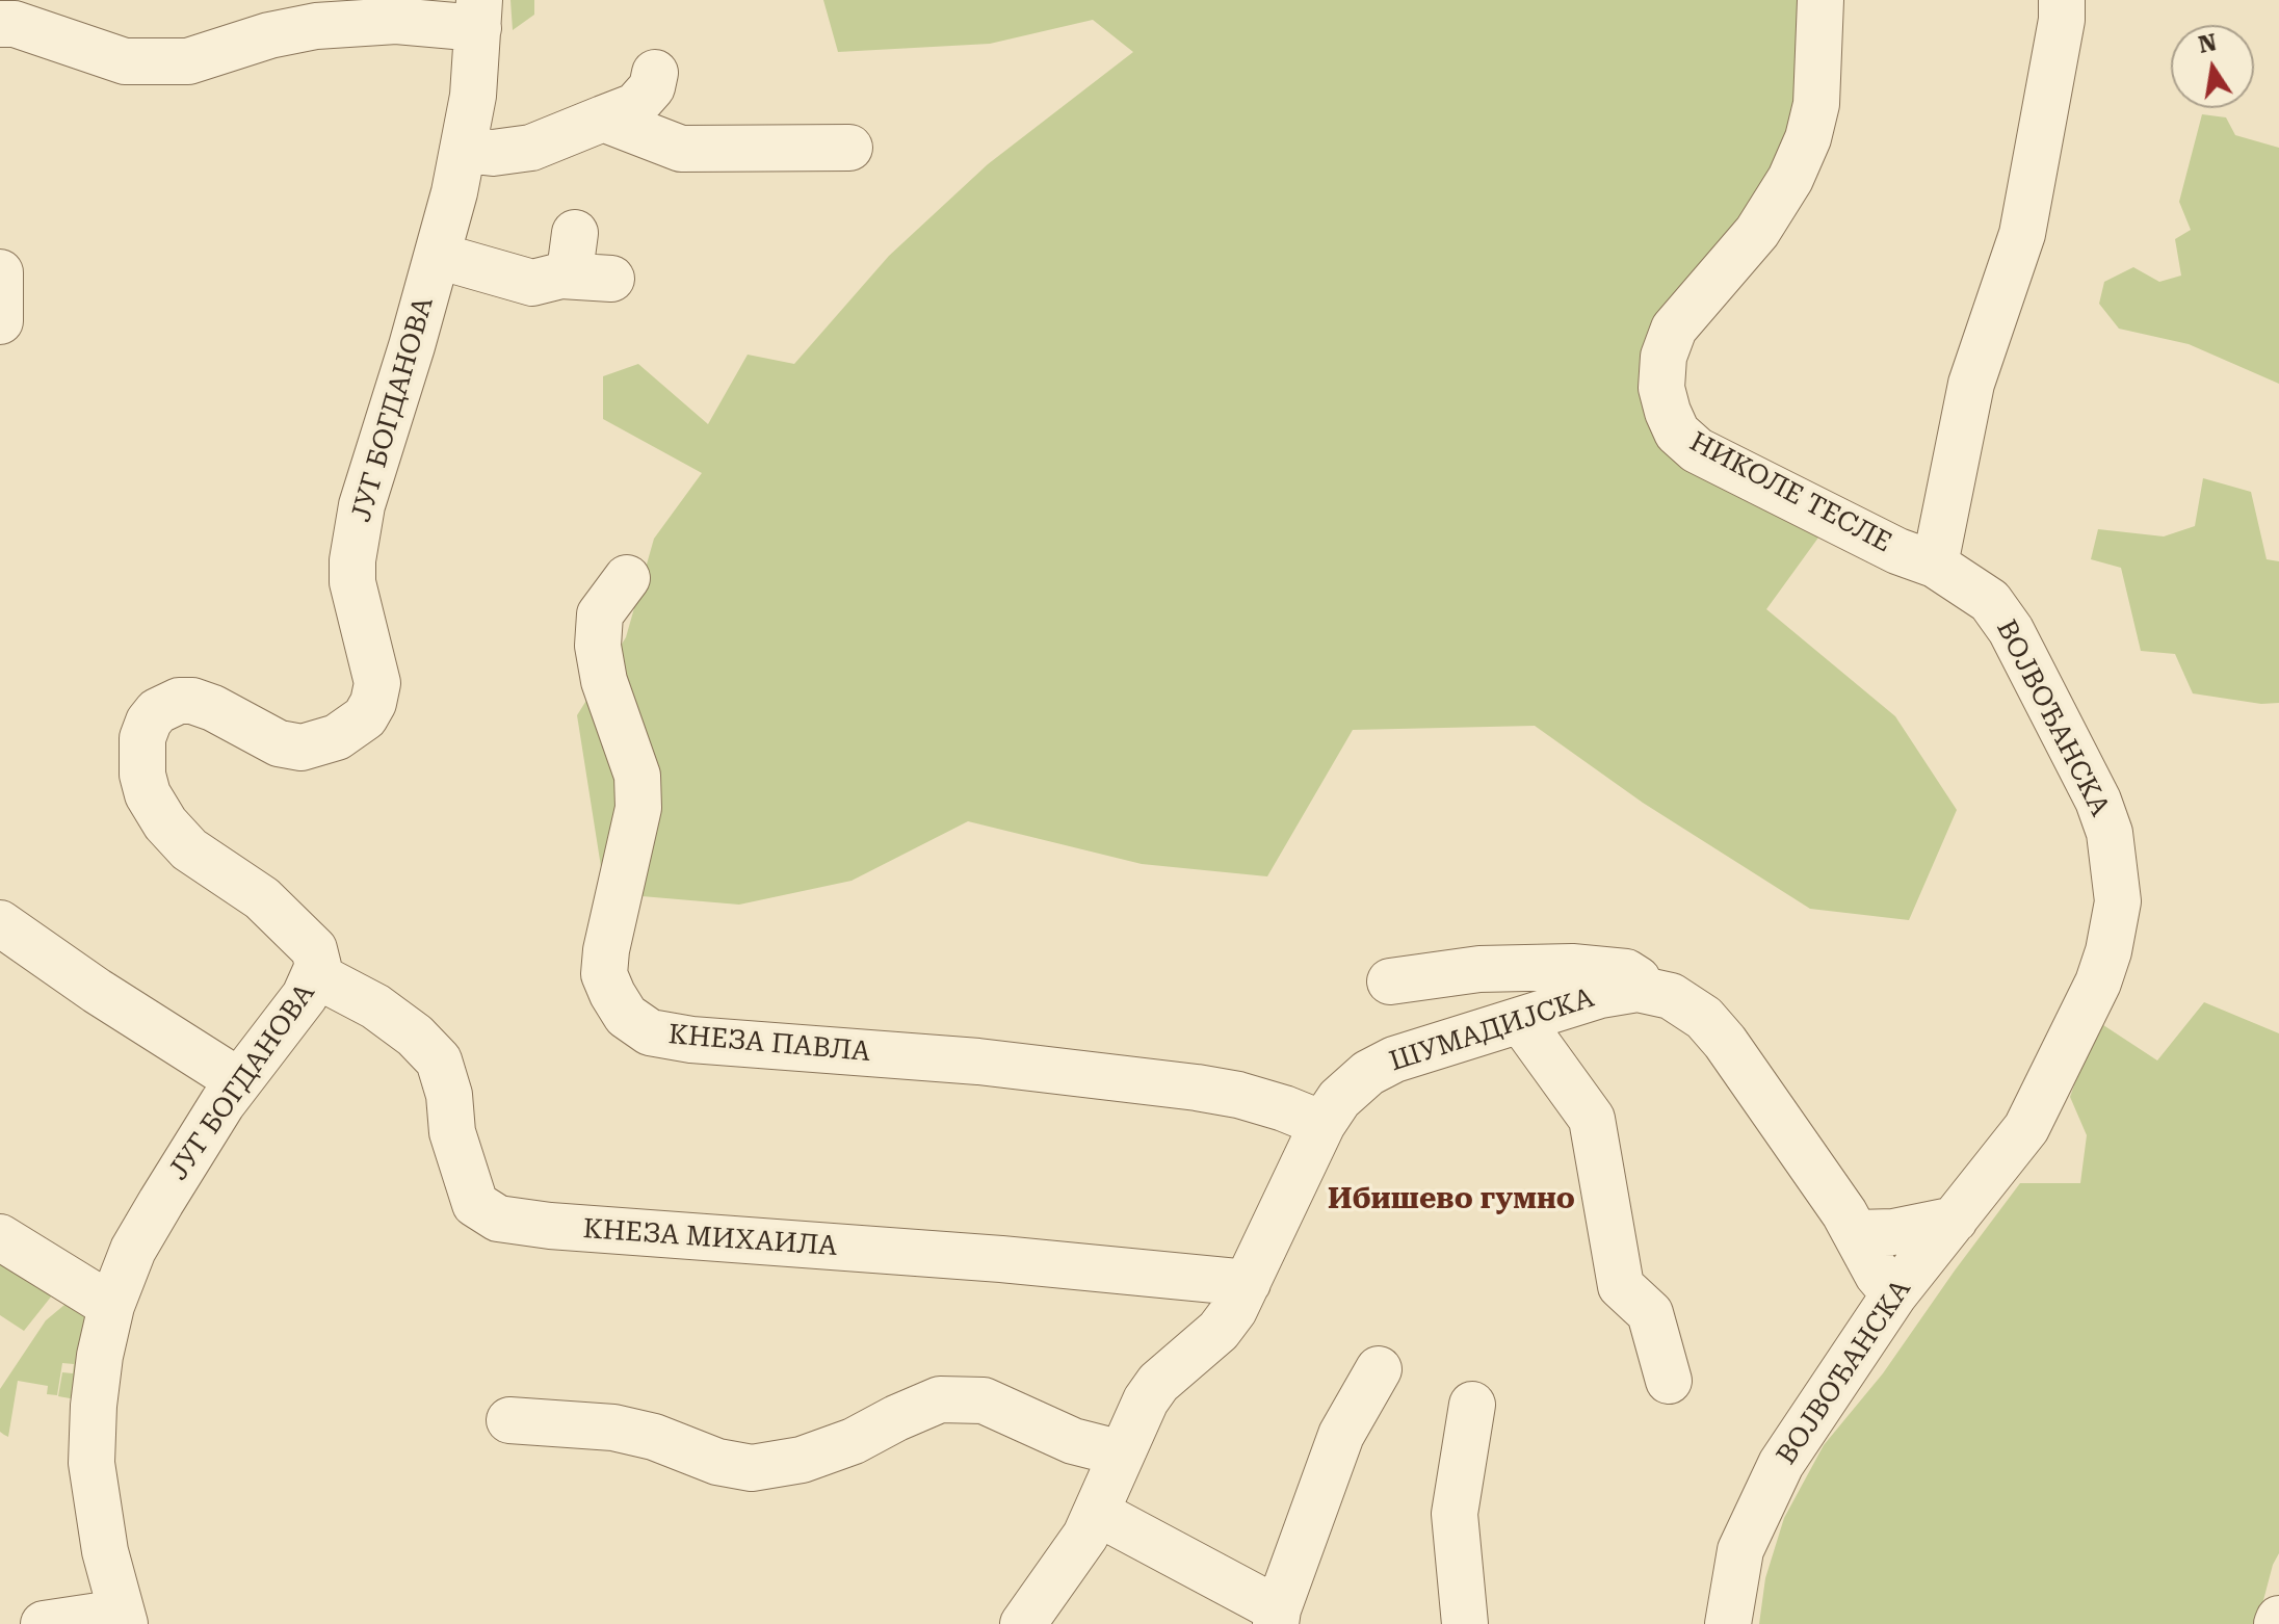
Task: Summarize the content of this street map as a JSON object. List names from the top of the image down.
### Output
{
  "streets": {
    "street": [
      "ЈУГ БОГДАНОВА",
      "НИКОЛЕ ТЕСЛЕ",
      "ВОЈВОЂАНСКА",
      "ШУМАДИЈСКА",
      "КНЕЗА ПАВЛА",
      "КНЕЗА МИХАИЛА"
    ]
  },
  "crossings": [
    ["ЈУГ БОГДАНОВА", "КНЕЗА МИХАИЛА"],
    ["НИКОЛЕ ТЕСЛЕ", "ВОЈВОЂАНСКА"],
    ["ШУМАДИЈСКА", "КНЕЗА ПАВЛА"],
    ["ШУМАДИЈСКА", "КНЕЗА МИХАИЛА"]
  ],
  "districts": ["Ибишево гумно"],
  "north": "top"
}
